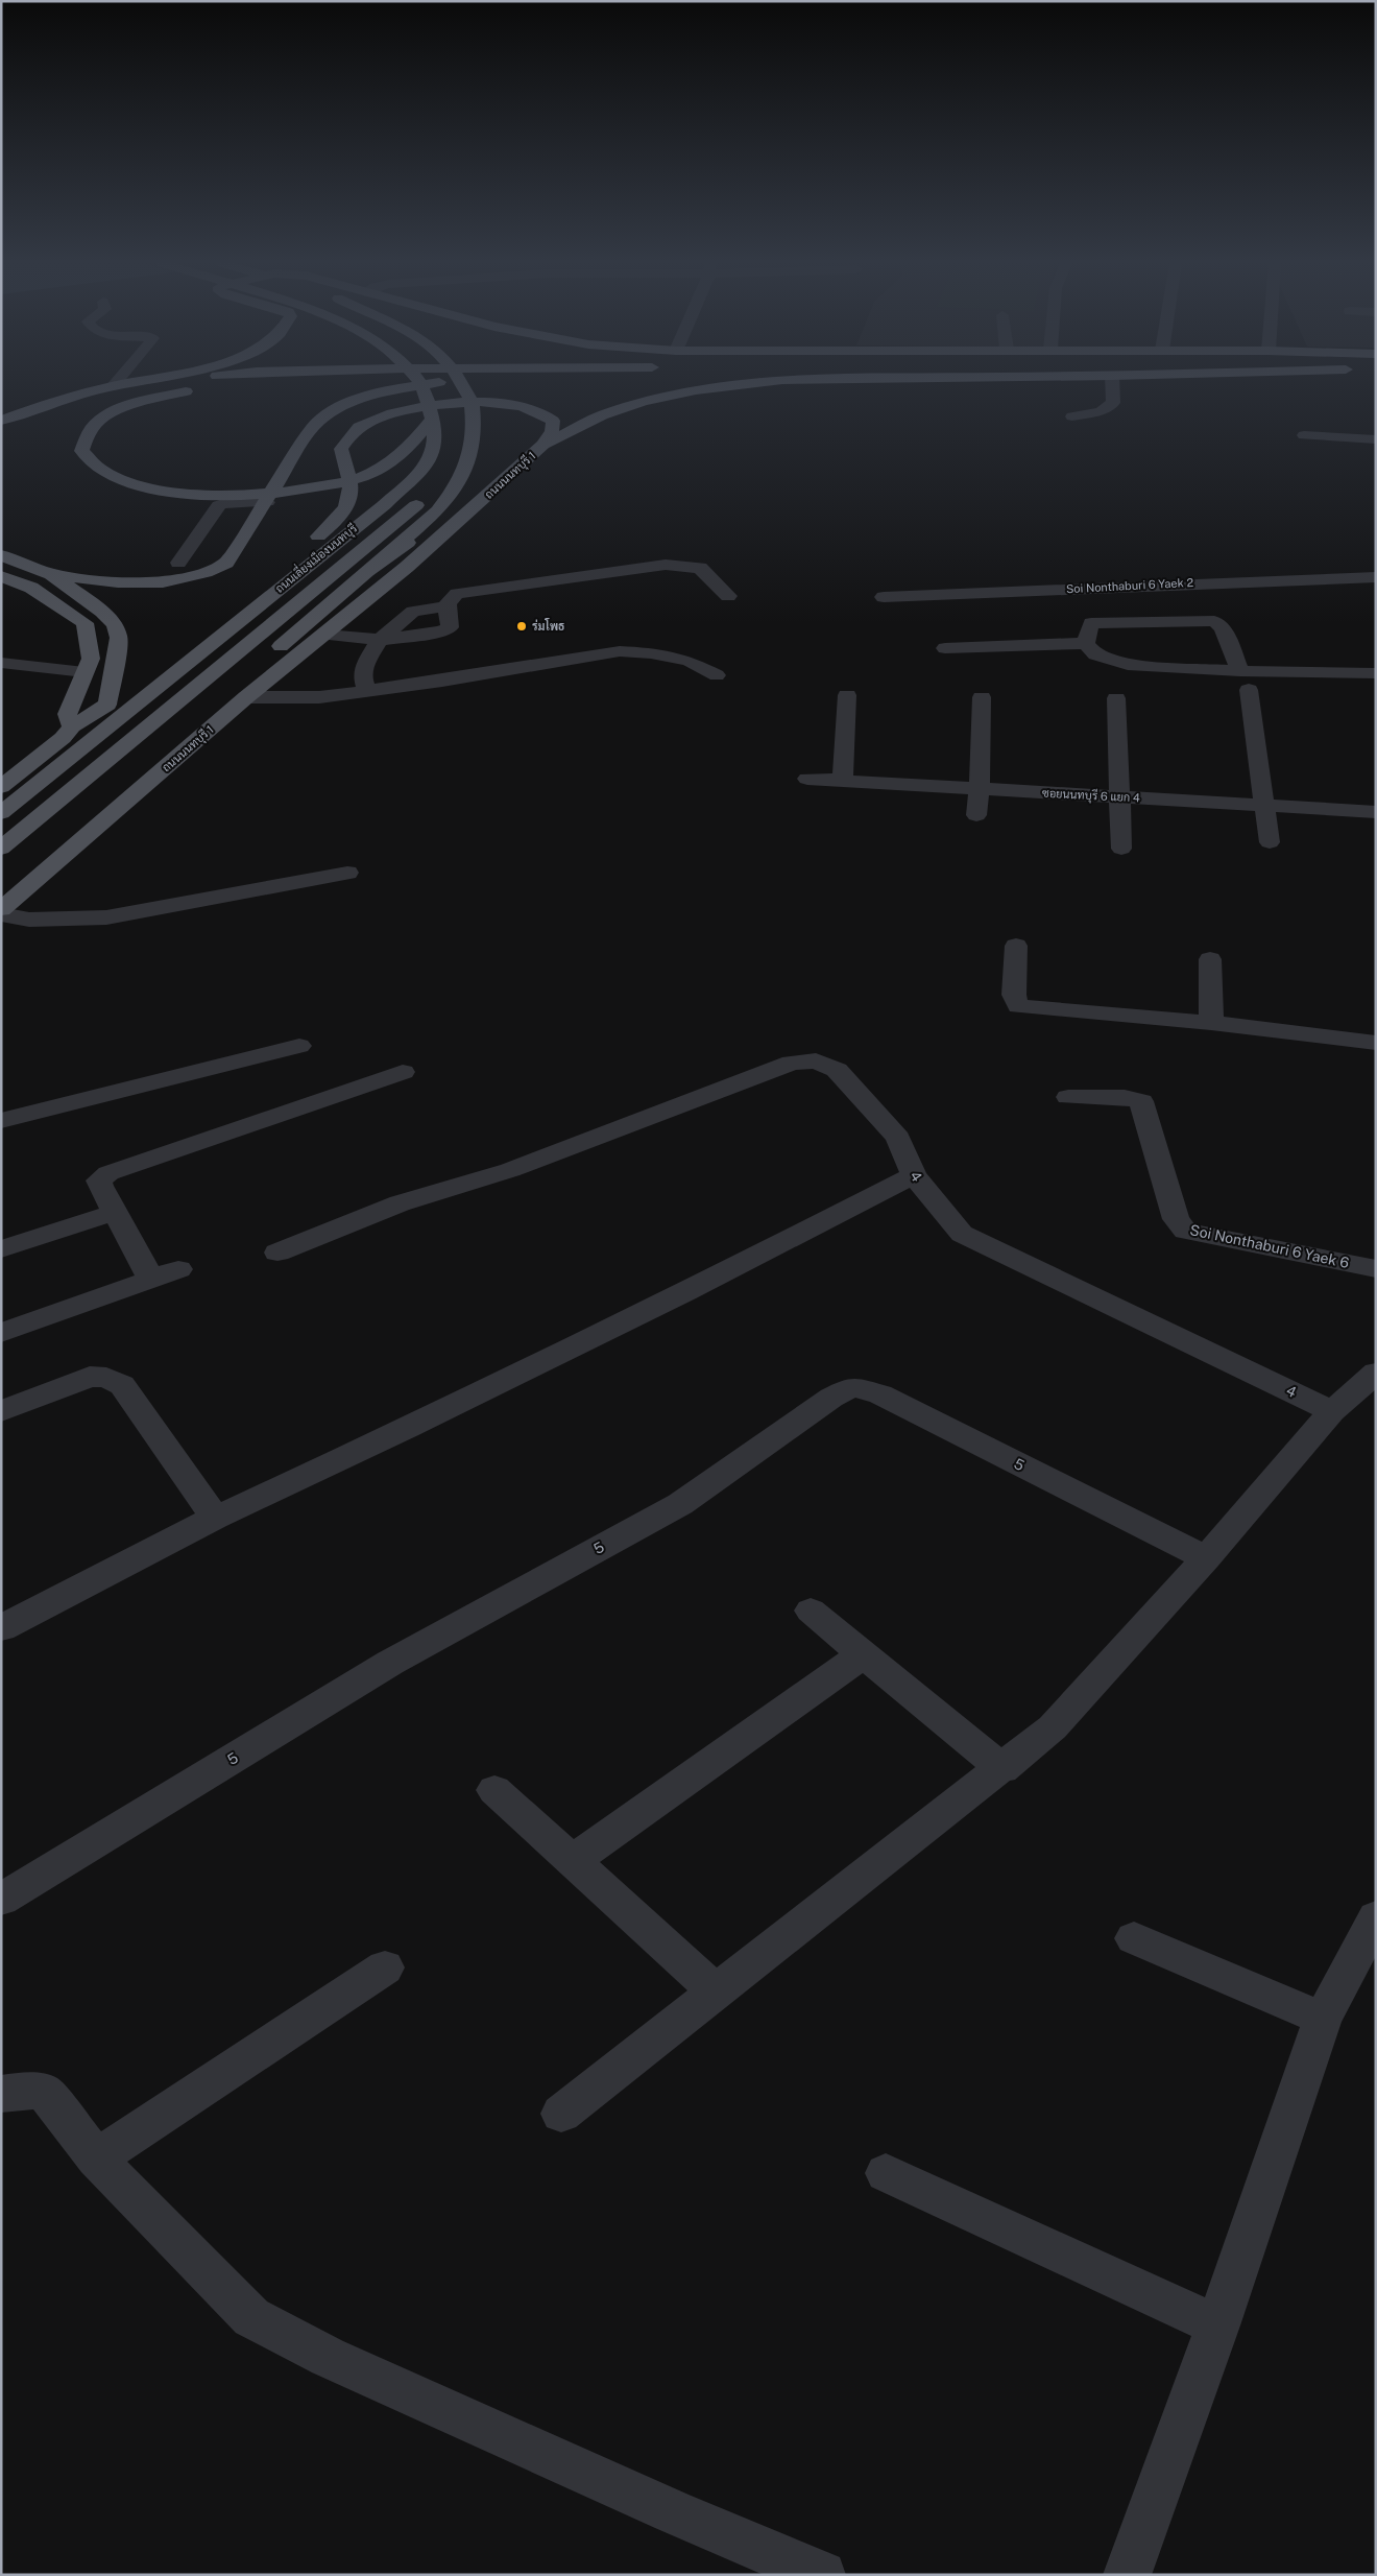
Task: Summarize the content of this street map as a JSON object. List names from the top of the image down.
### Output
{
  "streets": {
    "main road": ["ถนนนนทบุรี 1", "ถนนเลี่ยงเมืองนนทบุรี"],
    "street": [
      "Soi Nonthaburi 6 Yaek 2",
      "ซอยนนทบุรี 6 แยก 4",
      "4",
      "Soi Nonthaburi 6 Yaek 6",
      "5"
    ]
  },
  "places": ["ร่มโพธ"]
}
